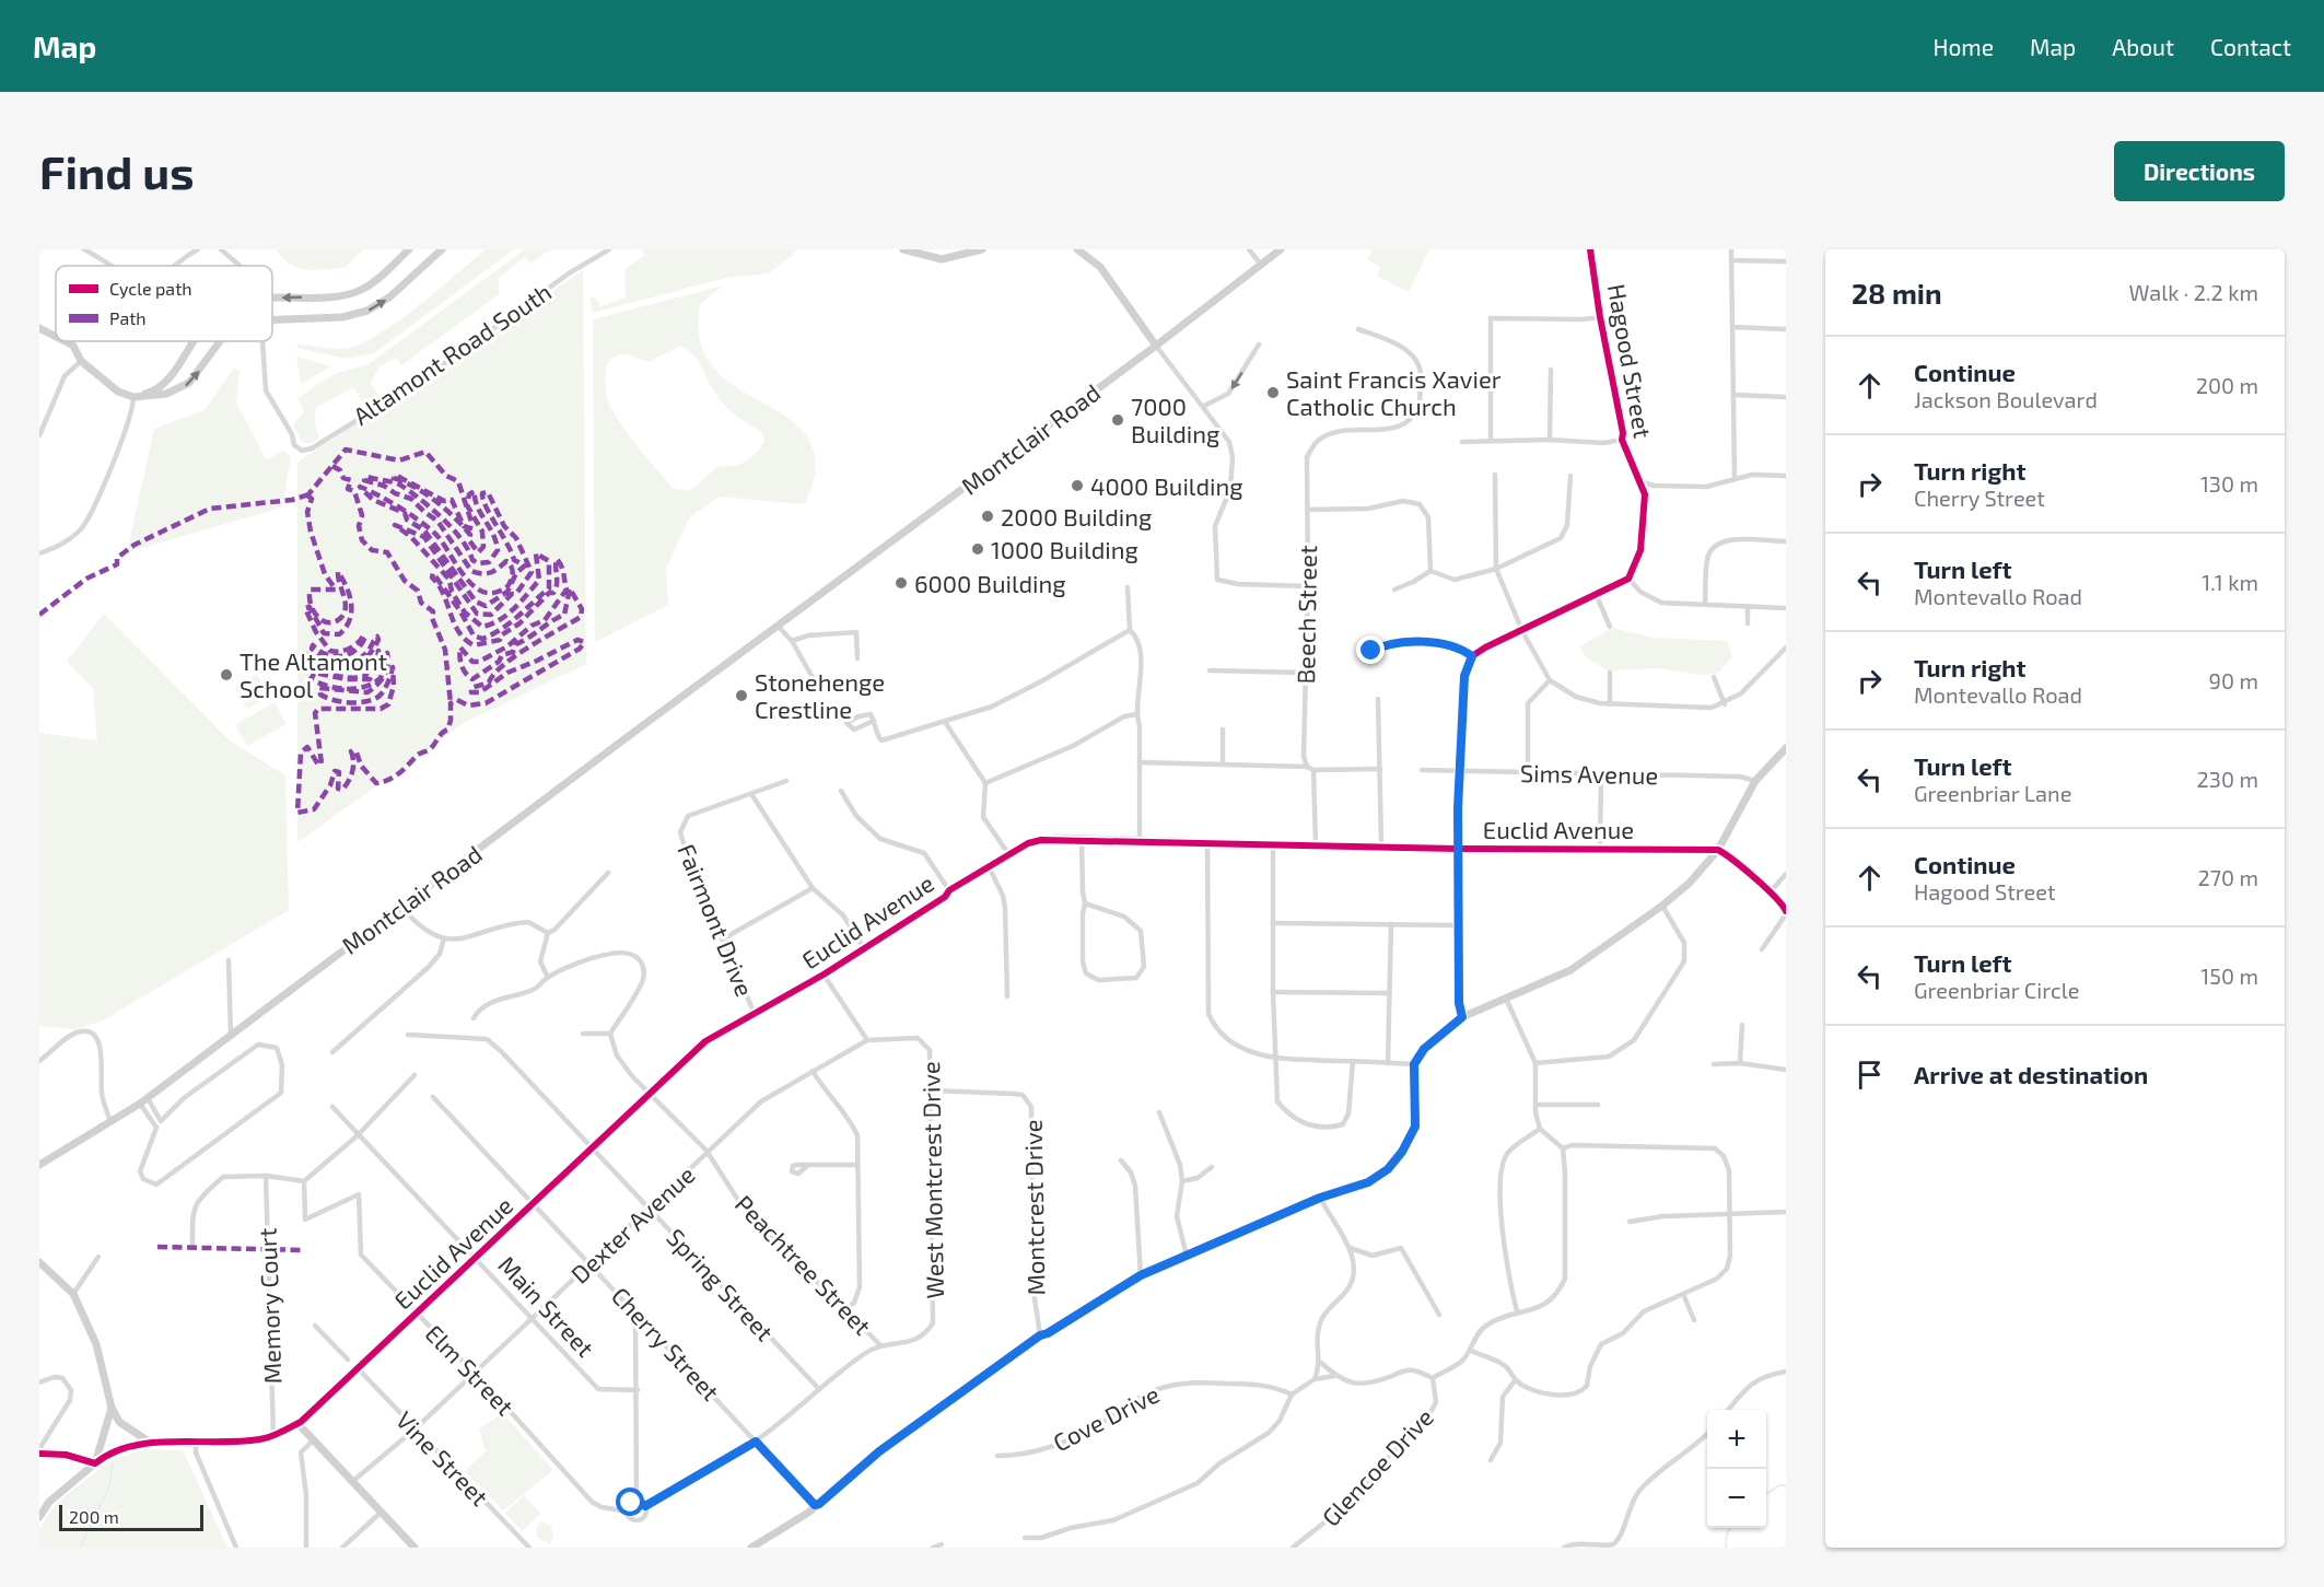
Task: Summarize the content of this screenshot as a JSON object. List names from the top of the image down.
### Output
{
  "streets": {
    "street": [
      "Altamont Road South",
      "Hagood Street",
      "Montclair Road",
      "Beech Street",
      "Sims Avenue",
      "Euclid Avenue",
      "Fairmont Drive",
      "West Montcrest Drive",
      "Montcrest Drive",
      "Dexter Avenue",
      "Peachtree Street",
      "Spring Street",
      "Memory Court",
      "Main Street",
      "Cherry Street",
      "Elm Street",
      "Cove Drive",
      "Vine Street",
      "Glencoe Drive"
    ]
  },
  "crossings": [
    ["Euclid Avenue", "Fairmont Drive"],
    ["Euclid Avenue", "Peachtree Street"],
    ["Euclid Avenue", "Spring Street"],
    ["Euclid Avenue", "Memory Court"],
    ["Euclid Avenue", "Main Street"],
    ["Euclid Avenue", "Cherry Street"],
    ["Euclid Avenue", "Elm Street"],
    ["Euclid Avenue", "Vine Street"],
    ["West Montcrest Drive", "Montcrest Drive"],
    ["West Montcrest Drive", "Dexter Avenue"],
    ["West Montcrest Drive", "Peachtree Street"],
    ["Dexter Avenue", "Peachtree Street"],
    ["Dexter Avenue", "Spring Street"],
    ["Dexter Avenue", "Main Street"],
    ["Dexter Avenue", "Cherry Street"],
    ["Dexter Avenue", "Elm Street"],
    ["Dexter Avenue", "Vine Street"]
  ],
  "places": [
    "Saint Francis Xavier Catholic Church",
    "7000 Building",
    "4000 Building",
    "2000 Building",
    "1000 Building",
    "6000 Building",
    "The Altamont School",
    "Stonehenge Crestline"
  ],
  "legend": ["Cycle path", "Path"],
  "scale_bar": "200 m",
  "page": {
    "header": "Map",
    "nav": [
      "Home",
      "Map",
      "About",
      "Contact"
    ],
    "buttons": "Directions",
    "title": "Find us",
    "heading": ["28 min", "Walk · 2.2 km"],
    "list": [
      ["Continue", "Jackson Boulevard", "200 m"],
      ["Turn right", "Cherry Street", "130 m"],
      ["Turn left", "Montevallo Road", "1.1 km"],
      ["Turn right", "Montevallo Road", "90 m"],
      ["Turn left", "Greenbriar Lane", "230 m"],
      ["Continue", "Hagood Street", "270 m"],
      ["Turn left", "Greenbriar Circle", "150 m"],
      "Arrive at destination"
    ],
    "map_buttons": ["+", "−"],
    "scale": "200 m"
  }
}
